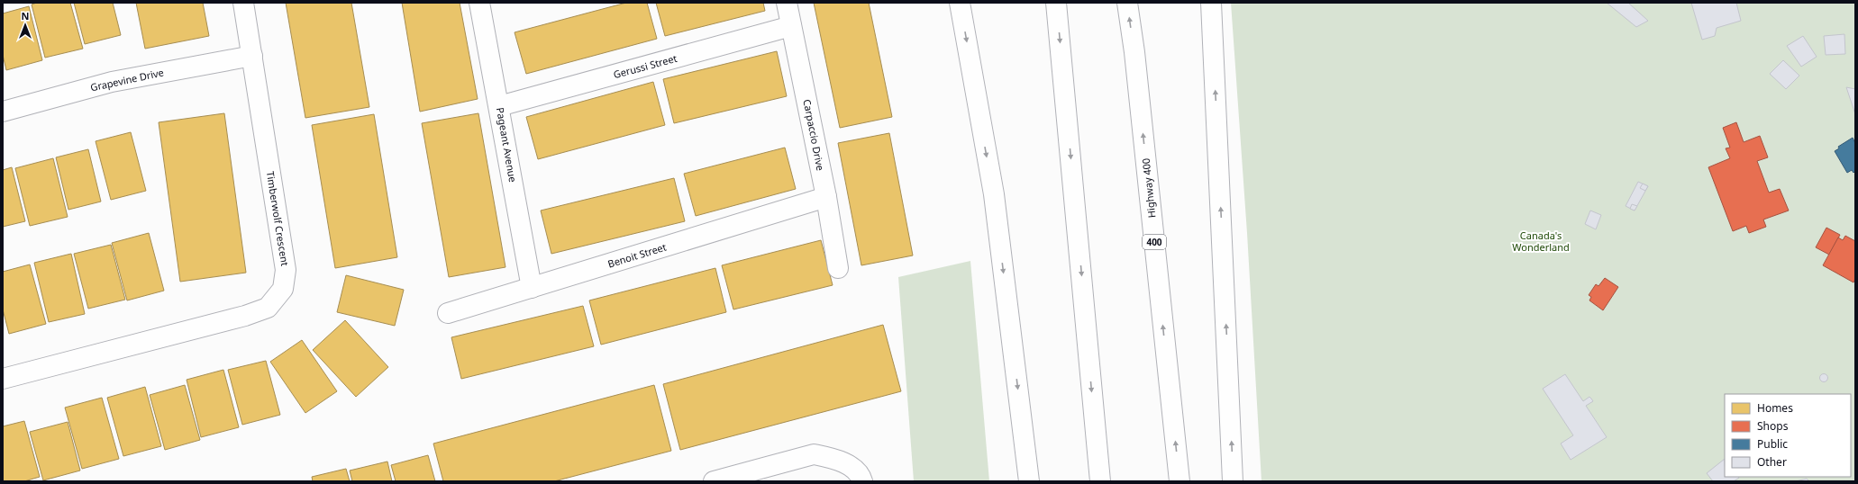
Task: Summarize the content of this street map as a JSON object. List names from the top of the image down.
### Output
{
  "streets": {
    "main road": [
      "Gerussi Street",
      "Grapevine Drive",
      "Carpaccio Drive",
      "Pageant Avenue",
      "Highway 400",
      "Timberwolf Crescent",
      "400",
      "Benoit Street"
    ]
  },
  "crossings": [
    ["Gerussi Street", "Carpaccio Drive"],
    ["Gerussi Street", "Pageant Avenue"],
    ["Grapevine Drive", "Timberwolf Crescent"],
    ["Carpaccio Drive", "Benoit Street"],
    ["Pageant Avenue", "Benoit Street"]
  ],
  "parks": ["Canada's Wonderland"],
  "legend": [
    "Homes",
    "Shops",
    "Public",
    "Other"
  ],
  "north": "top"
}
